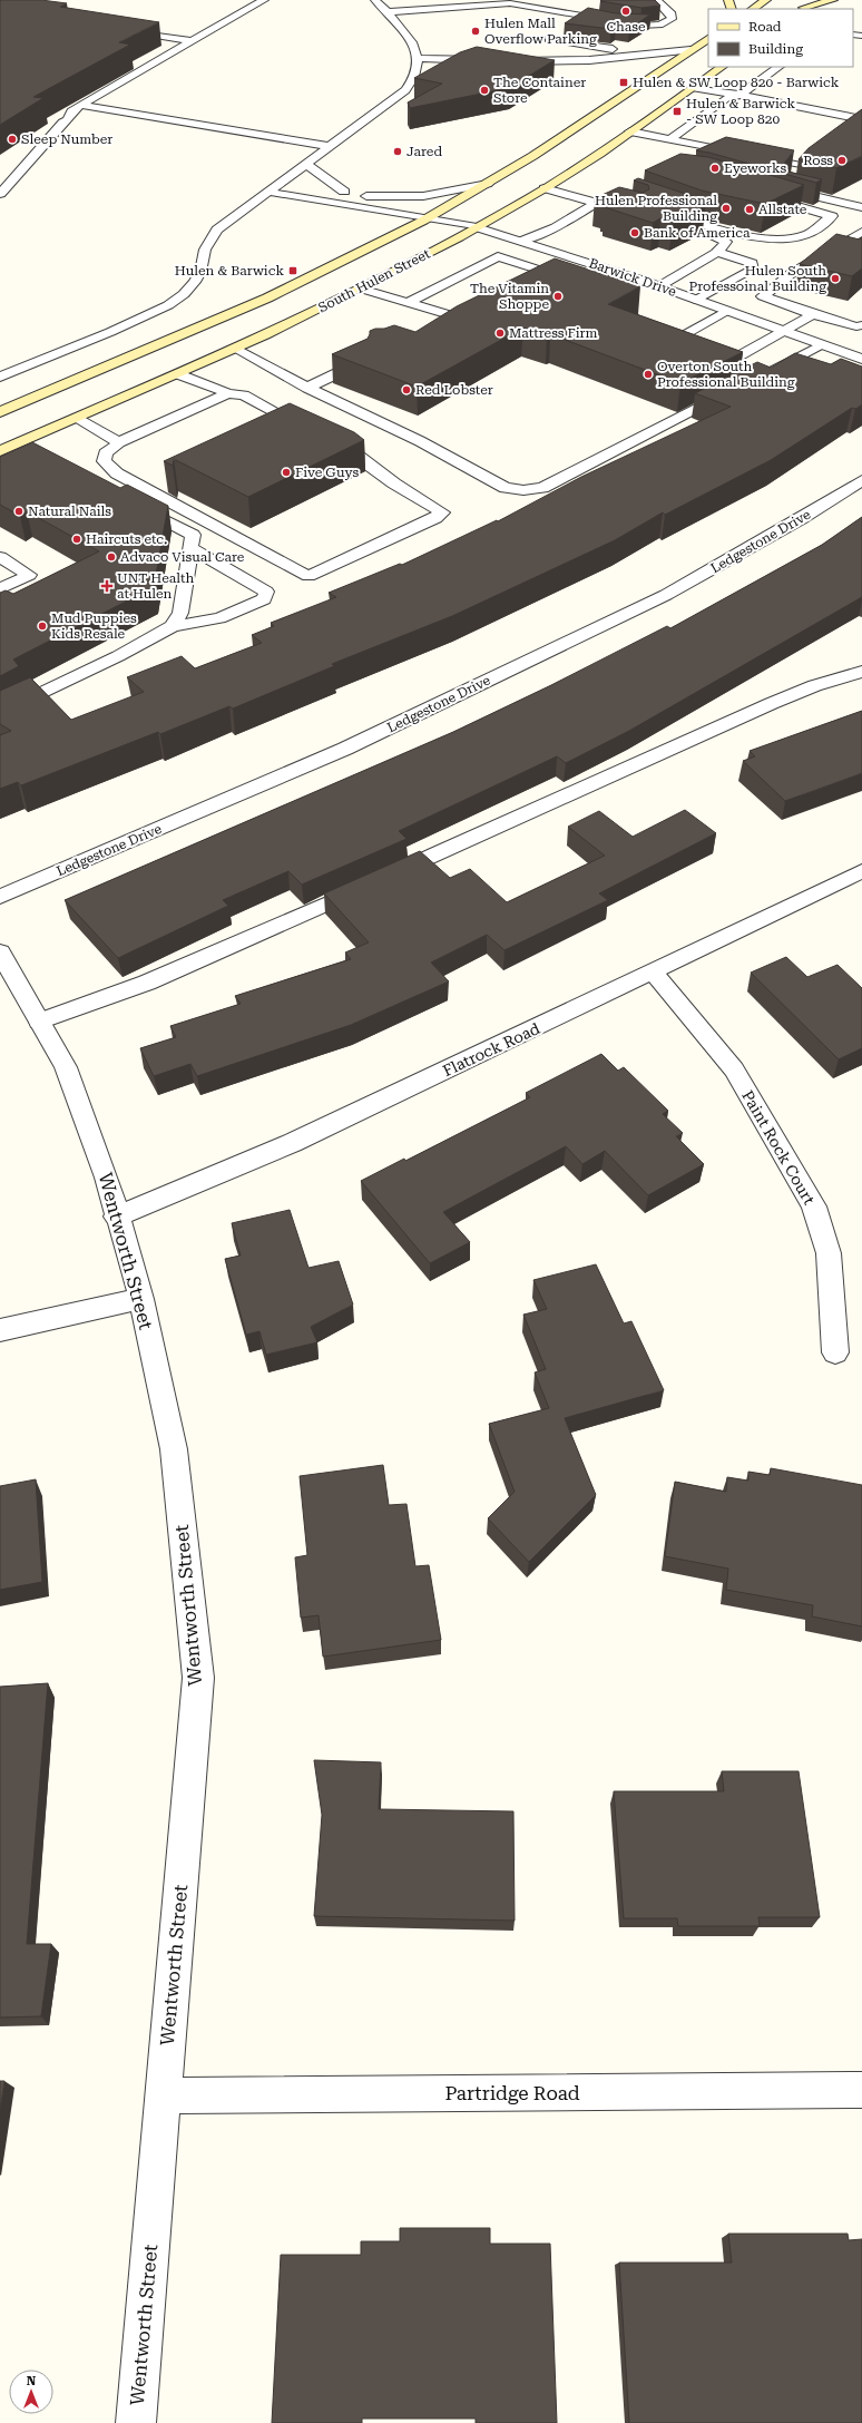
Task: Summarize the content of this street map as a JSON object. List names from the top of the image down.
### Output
{
  "streets": {
    "main road": ["South Hulen Street"],
    "street": [
      "Barwick Drive",
      "Ledgestone Drive",
      "Flatrock Road",
      "Paint Rock Court",
      "Wentworth Street",
      "Partridge Road"
    ]
  },
  "crossings": [
    ["Barwick Drive", "South Hulen Street"],
    ["Flatrock Road", "Paint Rock Court"],
    ["Flatrock Road", "Wentworth Street"],
    ["Wentworth Street", "Partridge Road"]
  ],
  "places": {
    "other": [
      "Chase",
      "Hulen Mall Overflow Parking",
      "The Container Store",
      "Sleep Number",
      "Jared",
      "Ross",
      "Eyeworks",
      "Hulen Professional Building",
      "Allstate",
      "Bank of America",
      "Hulen South Professoinal Building",
      "The Vitamin Shoppe",
      "Mattress Firm",
      "Overton South Professional Building",
      "Red Lobster",
      "Five Guys",
      "Natural Nails",
      "Haircuts etc.",
      "Advaco Visual Care",
      "Mud Puppies Kids Resale"
    ],
    "transit": ["Hulen & SW Loop 820 - Barwick", "Hulen & Barwick - SW Loop 820", "Hulen & Barwick"],
    "health": ["UNT Health at Hulen"]
  },
  "legend": ["Road", "Building"],
  "north": "top"
}
